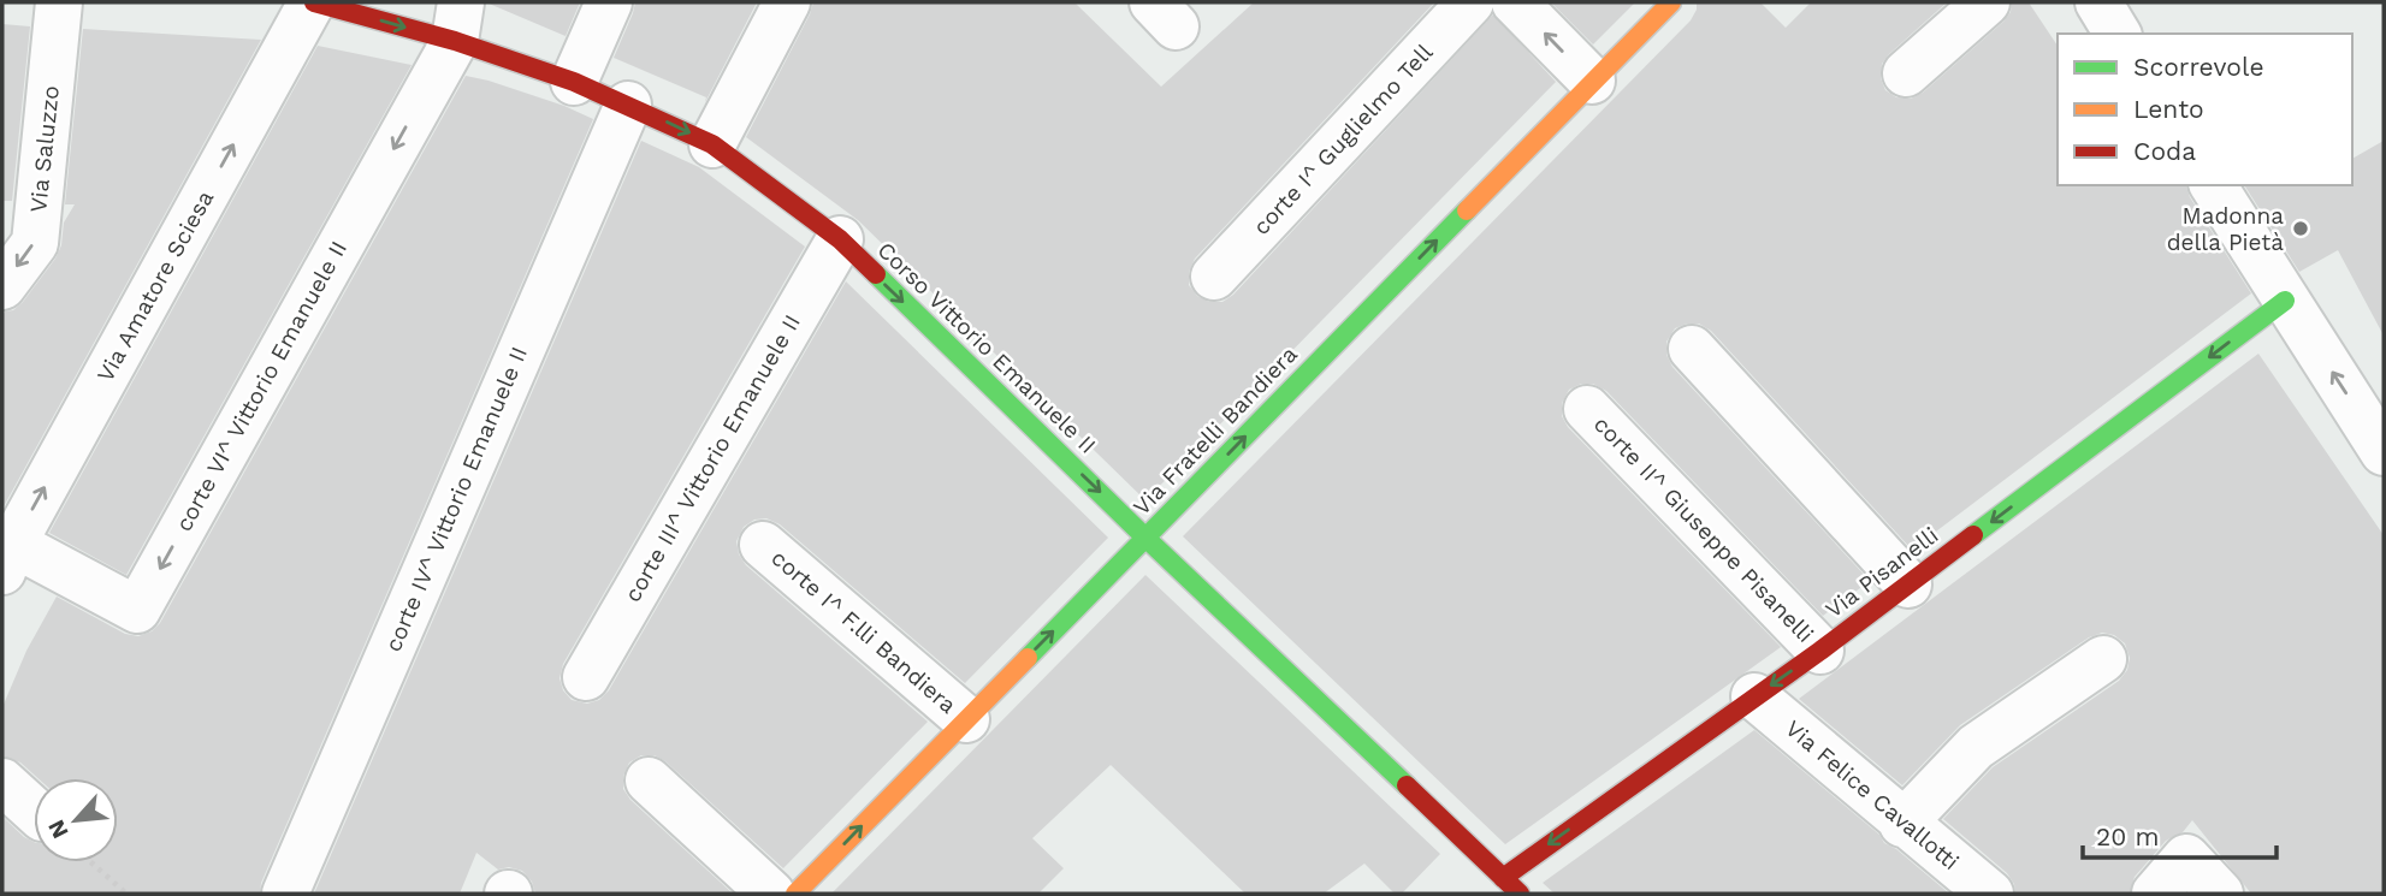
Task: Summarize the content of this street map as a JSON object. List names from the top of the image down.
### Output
{
  "streets": {
    "street": [
      "corte I^ Guglielmo Tell",
      "Via Saluzzo",
      "Via Amatore Sciesa",
      "Corso Vittorio Emanuele II",
      "corte VI^ Vittorio Emanuele II",
      "Via Fratelli Bandiera",
      "corte III^ Vittorio Emanuele II",
      "corte IV^ Vittorio Emanuele II",
      "corte II^ Giuseppe Pisanelli",
      "Via Pisanelli",
      "corte I^ F.lli Bandiera",
      "Via Felice Cavallotti"
    ]
  },
  "crossings": [
    ["Via Amatore Sciesa", "Corso Vittorio Emanuele II"],
    ["Via Amatore Sciesa", "corte VI^ Vittorio Emanuele II"],
    ["Corso Vittorio Emanuele II", "corte VI^ Vittorio Emanuele II"],
    ["Corso Vittorio Emanuele II", "Via Fratelli Bandiera"],
    ["Corso Vittorio Emanuele II", "corte III^ Vittorio Emanuele II"],
    ["Corso Vittorio Emanuele II", "corte IV^ Vittorio Emanuele II"],
    ["Corso Vittorio Emanuele II", "Via Pisanelli"],
    ["Via Fratelli Bandiera", "corte I^ F.lli Bandiera"],
    ["corte II^ Giuseppe Pisanelli", "Via Pisanelli"],
    ["Via Pisanelli", "Via Felice Cavallotti"]
  ],
  "one_way": [
    "Via Saluzzo",
    "Via Amatore Sciesa",
    "Corso Vittorio Emanuele II",
    "corte VI^ Vittorio Emanuele II",
    "Via Fratelli Bandiera",
    "Via Pisanelli"
  ],
  "places": ["Madonna della Pietà"],
  "legend": ["Scorrevole", "Lento", "Coda"],
  "scale_bar": "20 m",
  "north": "bottom left"
}
